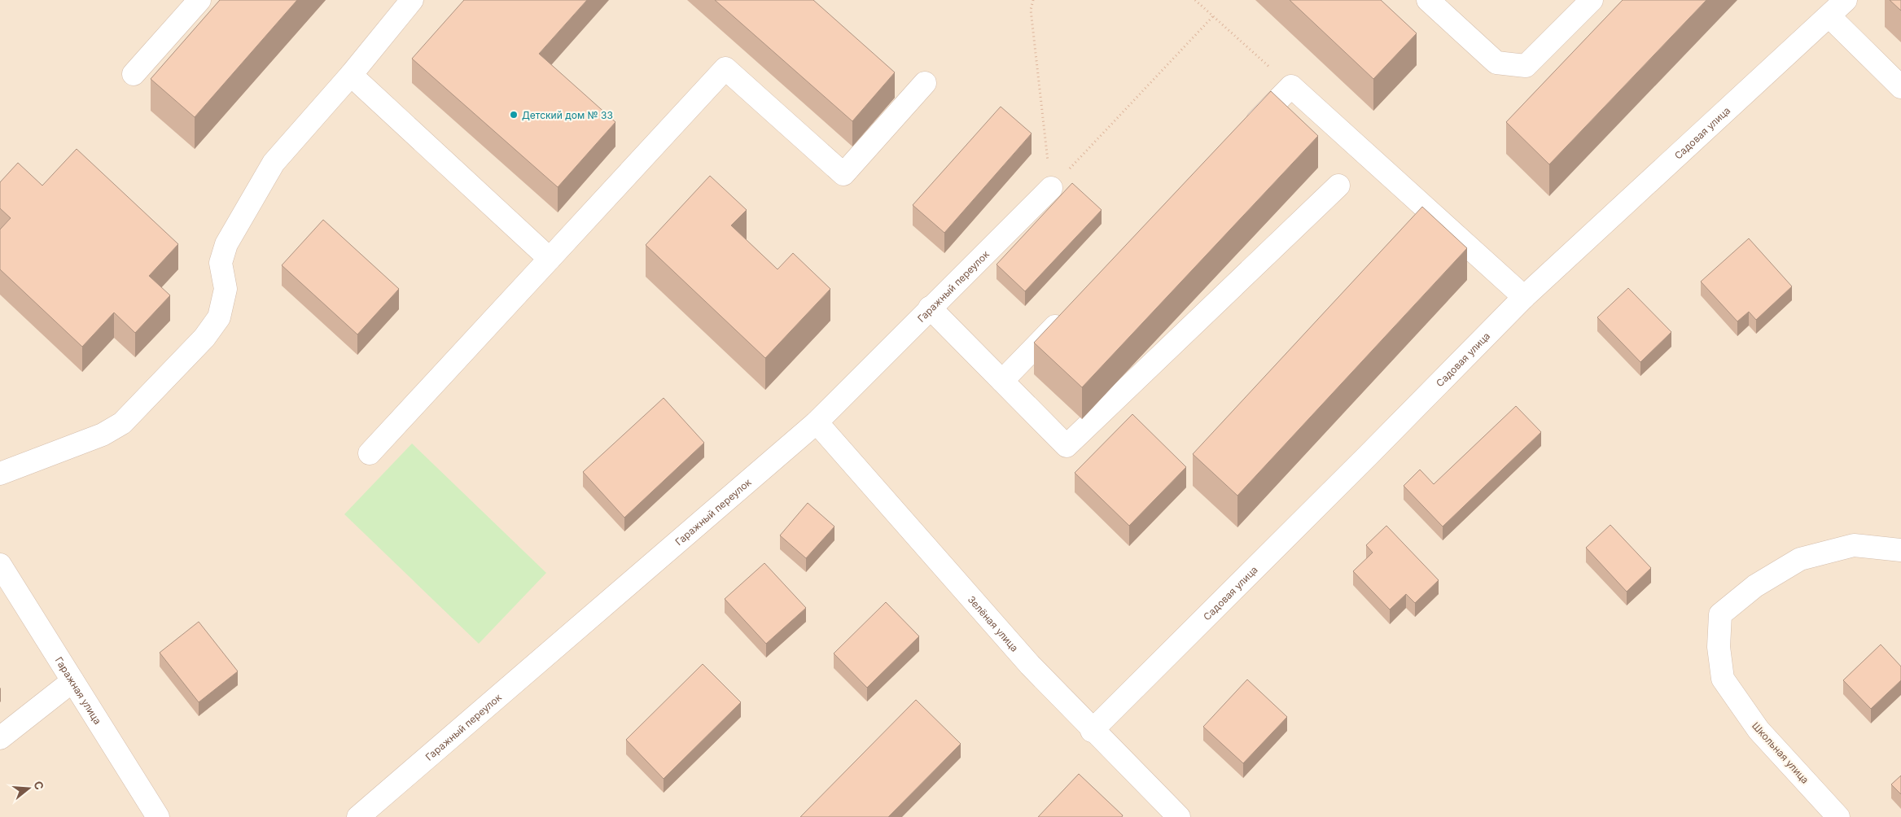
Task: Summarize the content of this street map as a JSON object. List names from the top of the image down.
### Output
{
  "streets": {
    "street": [
      "Садовая улица",
      "Гаражный переулок",
      "Зелёная улица",
      "Гаражная улица",
      "Школьная улица"
    ]
  },
  "crossings": [
    ["Садовая улица", "Зелёная улица"],
    ["Гаражный переулок", "Зелёная улица"]
  ],
  "places": ["Детский дом № 33"],
  "north": "right"
}
